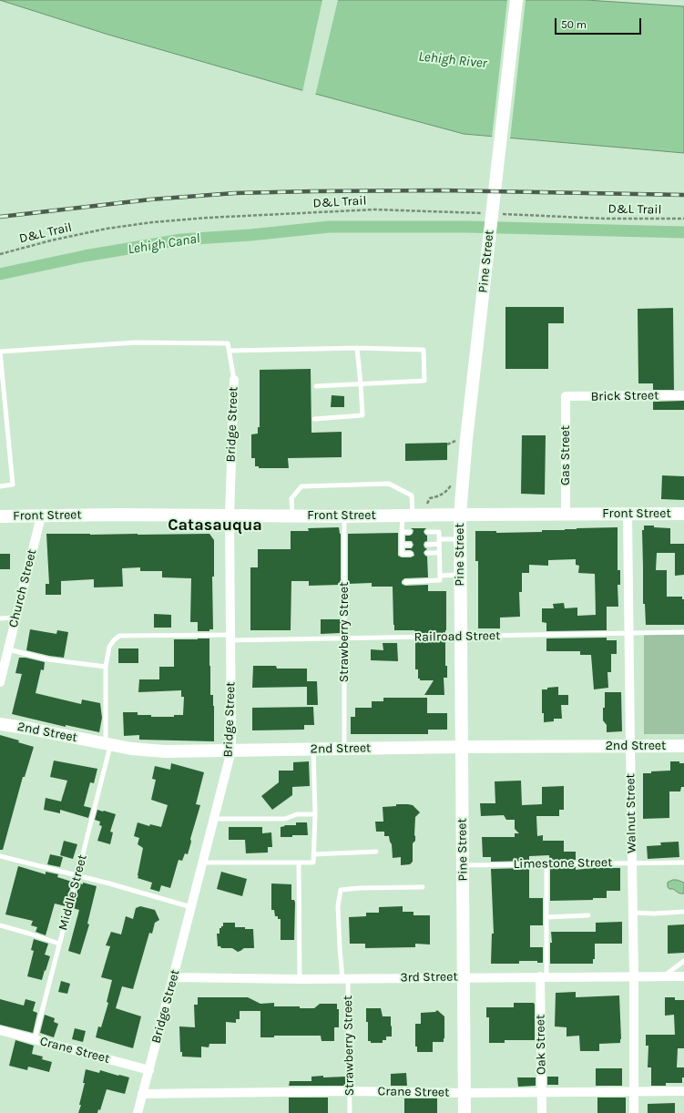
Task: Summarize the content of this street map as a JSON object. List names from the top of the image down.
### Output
{
  "streets": {
    "main road": ["Pine Street", "Front Street", "2nd Street"],
    "street": [
      "Brick Street",
      "Bridge Street",
      "Gas Street",
      "Church Street",
      "Walnut Street",
      "3rd Street",
      "Oak Street",
      "Crane Street"
    ],
    "lane": [
      "Strawberry Street",
      "Railroad Street",
      "Limestone Street",
      "Middle Street"
    ],
    "path": ["D&L Trail"]
  },
  "crossings": [
    ["Pine Street", "Front Street"],
    ["Pine Street", "Railroad Street"],
    ["Pine Street", "2nd Street"],
    ["Pine Street", "Limestone Street"],
    ["Pine Street", "3rd Street"],
    ["Pine Street", "Crane Street"],
    ["Brick Street", "Gas Street"],
    ["Bridge Street", "Front Street"],
    ["Bridge Street", "Railroad Street"],
    ["Bridge Street", "2nd Street"],
    ["Bridge Street", "3rd Street"],
    ["Bridge Street", "Crane Street"],
    ["Gas Street", "Front Street"],
    ["Front Street", "Church Street"],
    ["Front Street", "Strawberry Street"],
    ["Front Street", "Walnut Street"],
    ["Strawberry Street", "Railroad Street"],
    ["Strawberry Street", "2nd Street"],
    ["Strawberry Street", "3rd Street"],
    ["Strawberry Street", "Crane Street"],
    ["Railroad Street", "Walnut Street"],
    ["Railroad Street", "Middle Street"],
    ["2nd Street", "Walnut Street"],
    ["2nd Street", "Middle Street"],
    ["Walnut Street", "Limestone Street"],
    ["Walnut Street", "3rd Street"],
    ["Walnut Street", "Crane Street"],
    ["Middle Street", "Crane Street"],
    ["3rd Street", "Oak Street"],
    ["Oak Street", "Crane Street"]
  ],
  "districts": ["Catasauqua"],
  "water": ["Lehigh River", "Lehigh Canal"],
  "scale_bar": "50 m"
}
